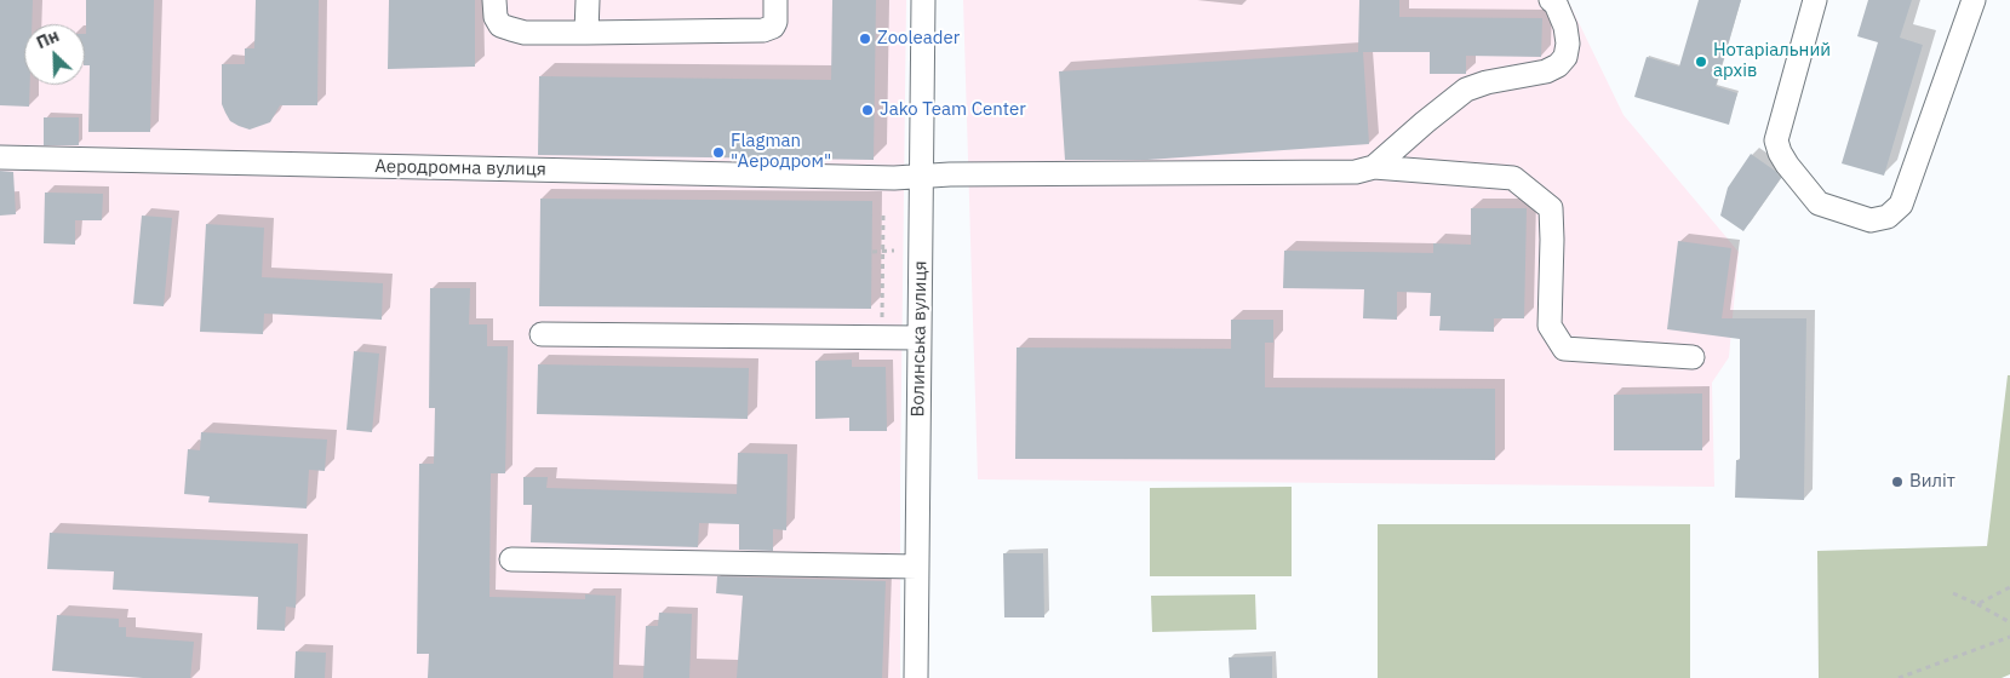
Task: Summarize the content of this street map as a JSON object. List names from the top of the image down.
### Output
{
  "streets": {
    "street": ["Аеродромна вулиця", "Волинська вулиця"]
  },
  "crossings": [
    ["Аеродромна вулиця", "Волинська вулиця"]
  ],
  "places": [
    "Zooleader",
    "Нотаріальний архів",
    "Jako Team Center",
    "Flagman \"Аеродром\"",
    "Виліт"
  ],
  "north": "top left"
}
